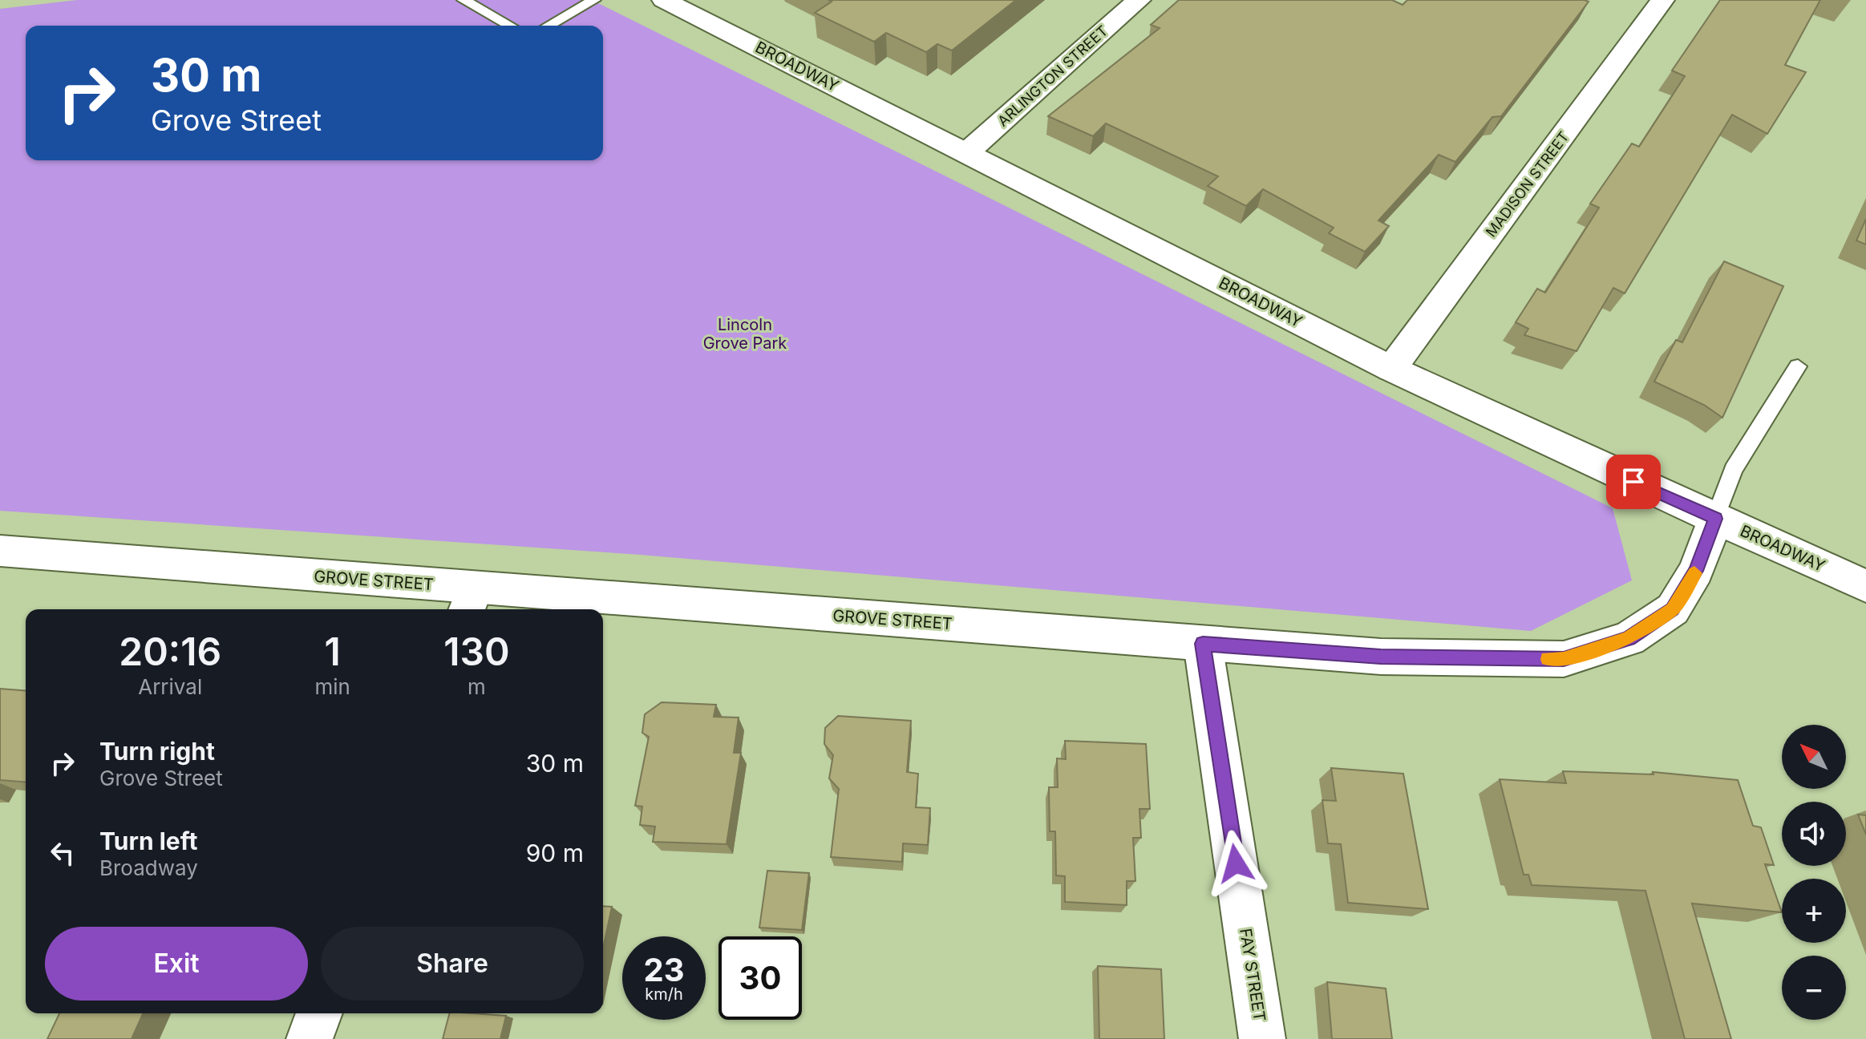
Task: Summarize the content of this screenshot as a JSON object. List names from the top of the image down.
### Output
{
  "streets": {
    "main road": [
      "BROADWAY",
      "ARLINGTON STREET",
      "MADISON STREET",
      "GROVE STREET",
      "FAY STREET"
    ]
  },
  "crossings": [
    ["BROADWAY", "ARLINGTON STREET"],
    ["BROADWAY", "MADISON STREET"],
    ["BROADWAY", "GROVE STREET"],
    ["GROVE STREET", "FAY STREET"]
  ],
  "parks": ["Lincoln Grove Park"],
  "north": "top left",
  "page": {
    "turn": ["30 m", "Grove Street"],
    "eta": [
      "20:16",
      "Arrival",
      "1",
      "min",
      "130",
      "m"
    ],
    "list": [
      {
        "name": "Turn right",
        "note": "Grove Street",
        "value": "30 m"
      },
      {
        "name": "Turn left",
        "note": "Broadway",
        "value": "90 m"
      }
    ],
    "map_buttons": ["+", "−"],
    "buttons": ["Exit", "Share"],
    "speed": "23 km/h",
    "limit": "30"
  }
}
